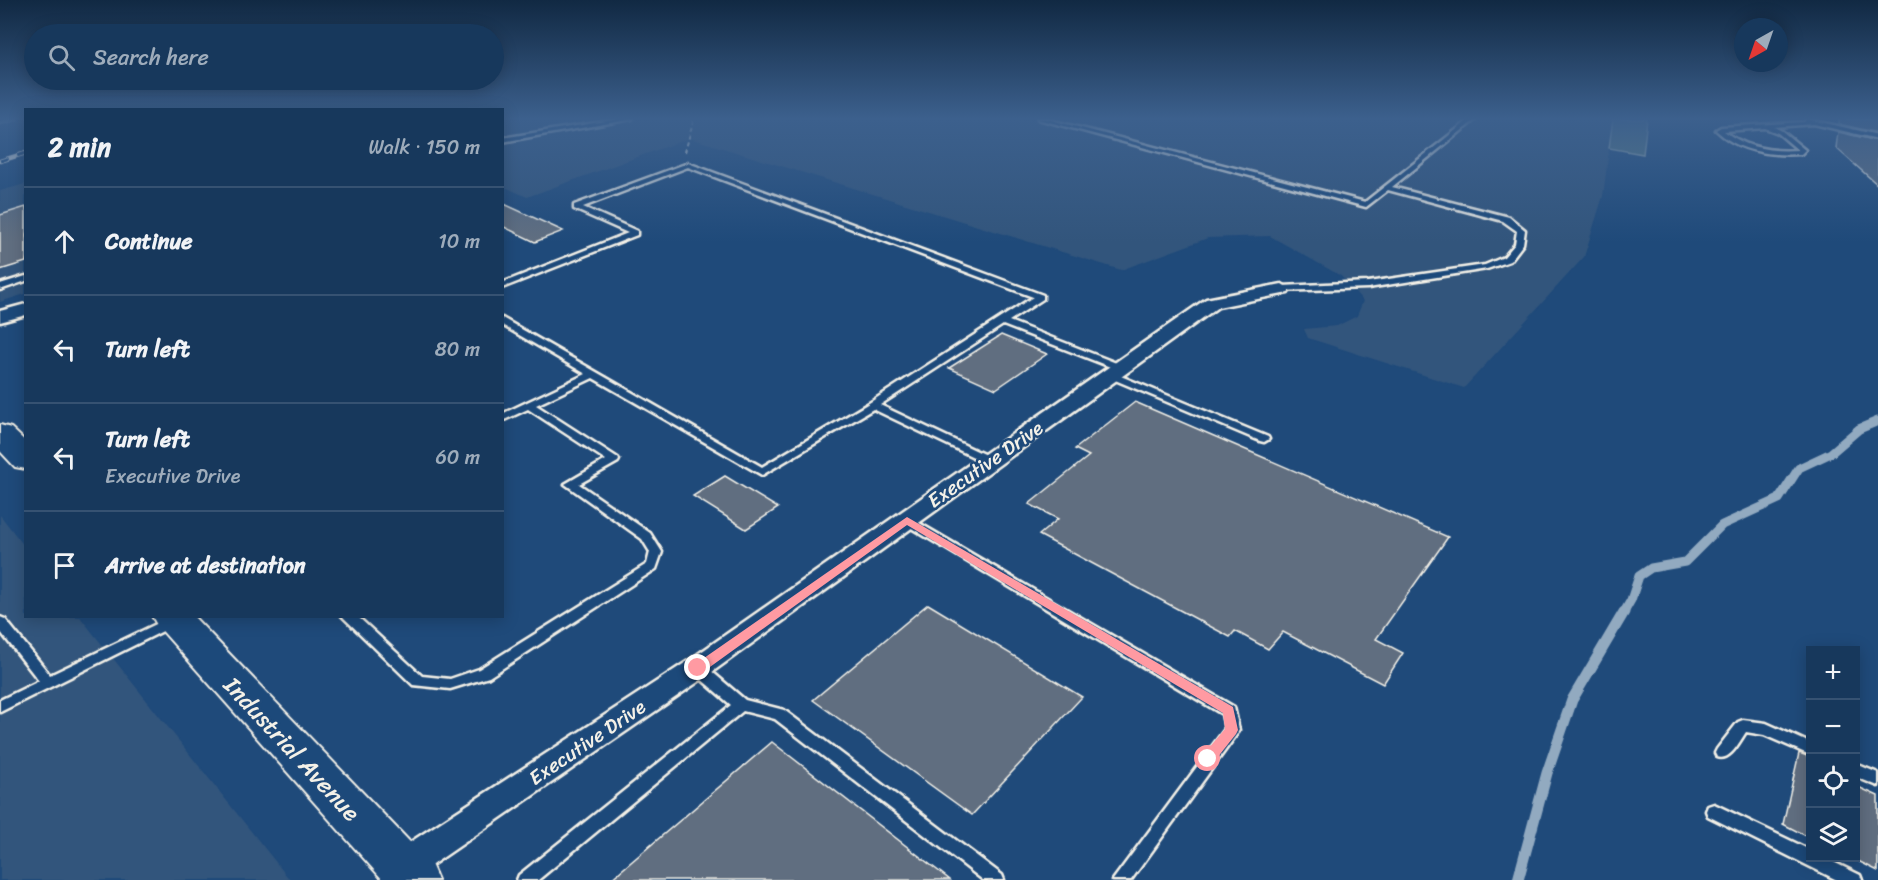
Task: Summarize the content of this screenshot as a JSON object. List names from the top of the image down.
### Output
{
  "streets": {
    "main road": ["Industrial Avenue"],
    "street": ["Executive Drive"]
  },
  "crossings": [
    ["Executive Drive", "Industrial Avenue"]
  ],
  "north": "bottom left",
  "page": {
    "search": "Search here",
    "heading": ["2 min", "Walk · 150 m"],
    "list": [
      ["Continue", "10 m"],
      ["Turn left", "80 m"],
      ["Turn left", "Executive Drive", "60 m"],
      "Arrive at destination"
    ],
    "map_buttons": ["+", "−"]
  }
}
